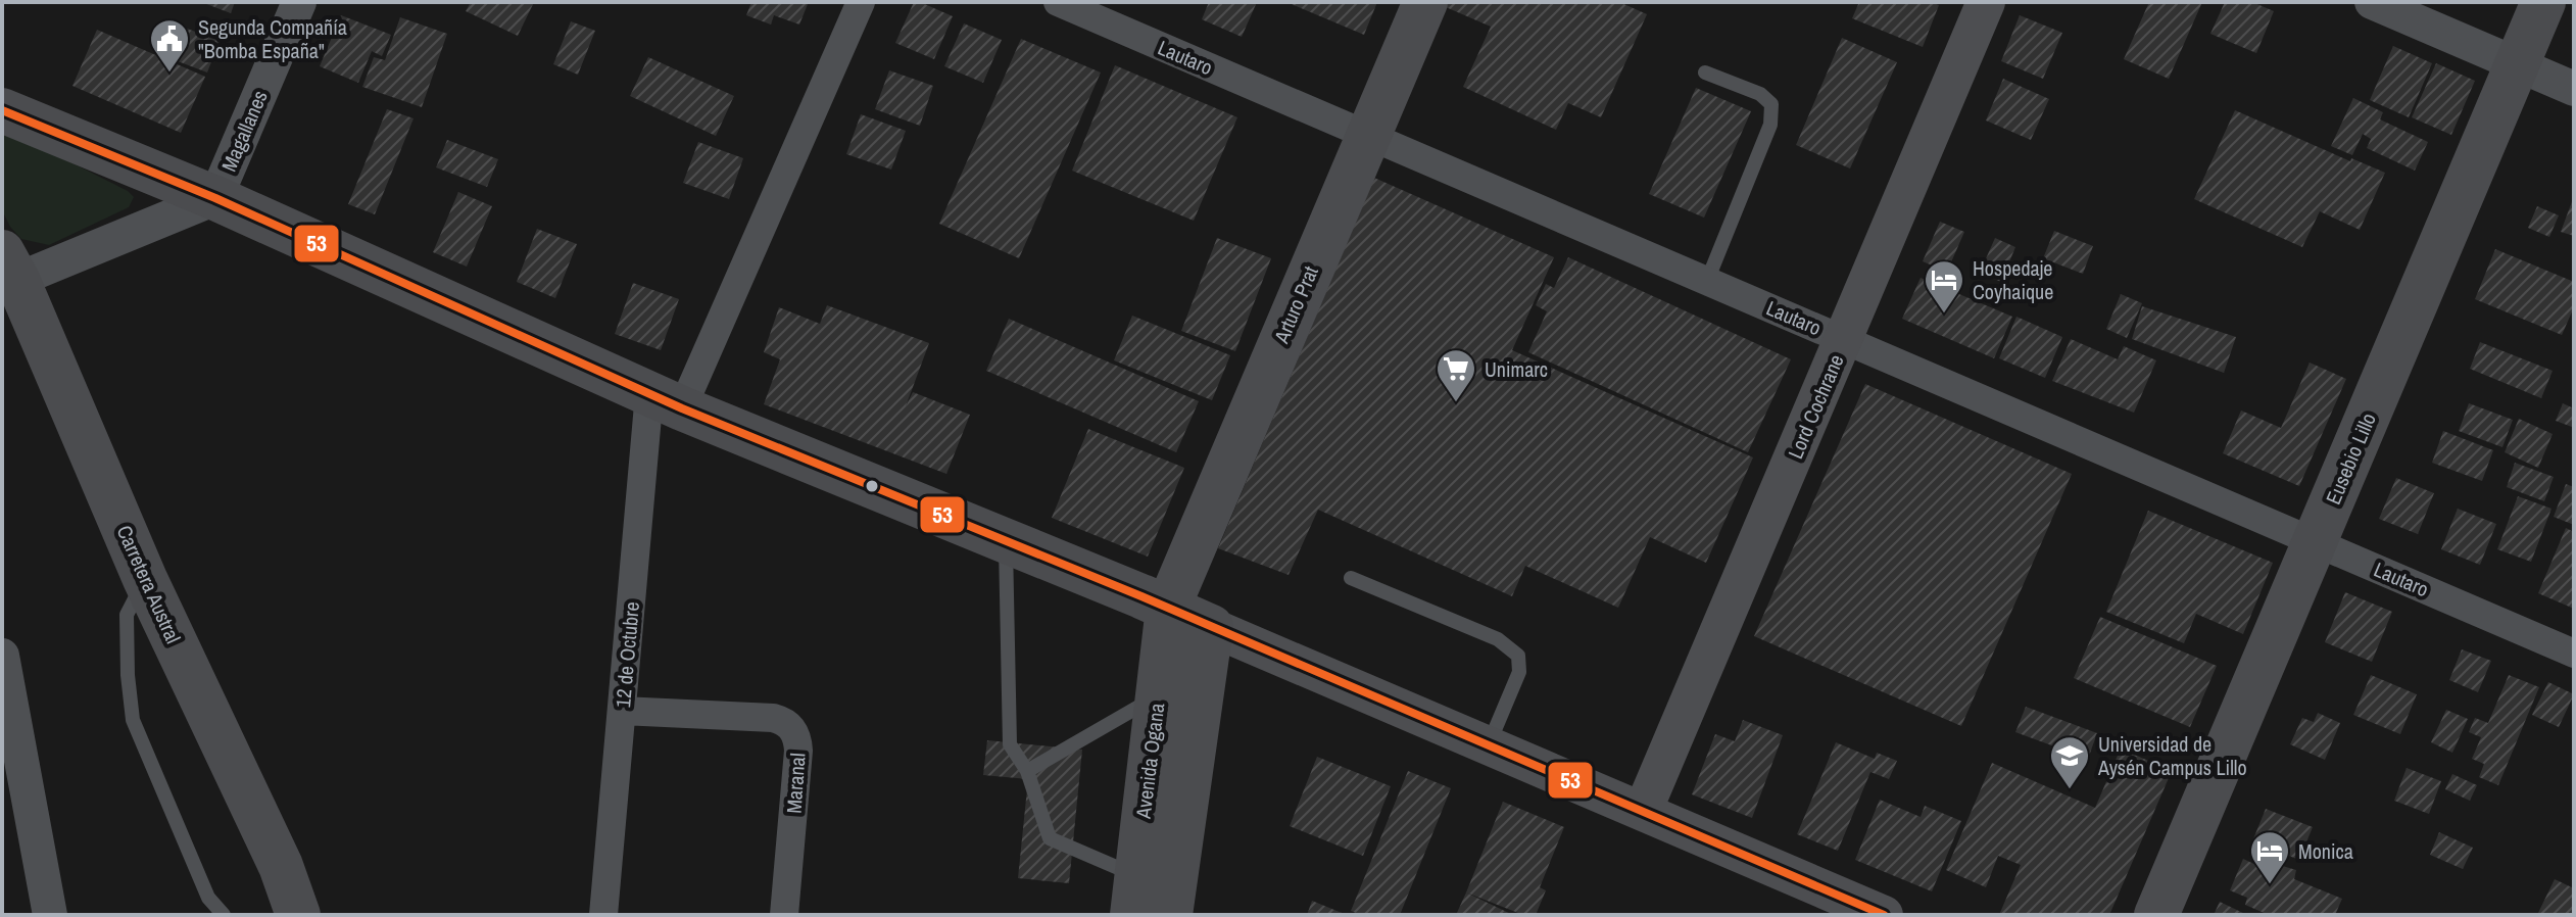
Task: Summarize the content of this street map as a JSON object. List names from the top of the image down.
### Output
{
  "streets": {
    "main road": [
      "Arturo Prat",
      "Lord Cochrane",
      "Eusebio Lillo",
      "Carretera Austral",
      "Avenida Ogana"
    ],
    "street": [
      "Lautaro",
      "Magallanes",
      "12 de Octubre",
      "Maranal"
    ]
  },
  "crossings": [
    ["Lautaro", "Arturo Prat"],
    ["Lautaro", "Lord Cochrane"],
    ["Lautaro", "Eusebio Lillo"],
    ["Magallanes", "Carretera Austral"],
    ["Arturo Prat", "Avenida Ogana"],
    ["12 de Octubre", "Maranal"]
  ],
  "places": {
    "public building": ["Segunda Compañía \"Bomba España\""],
    "hotel": ["Hospedaje Coyhaique", "Monica"],
    "supermarket": ["Unimarc"],
    "school or university": ["Universidad de Aysén Campus Lillo"]
  },
  "lines": ["transit line 53"]
}
